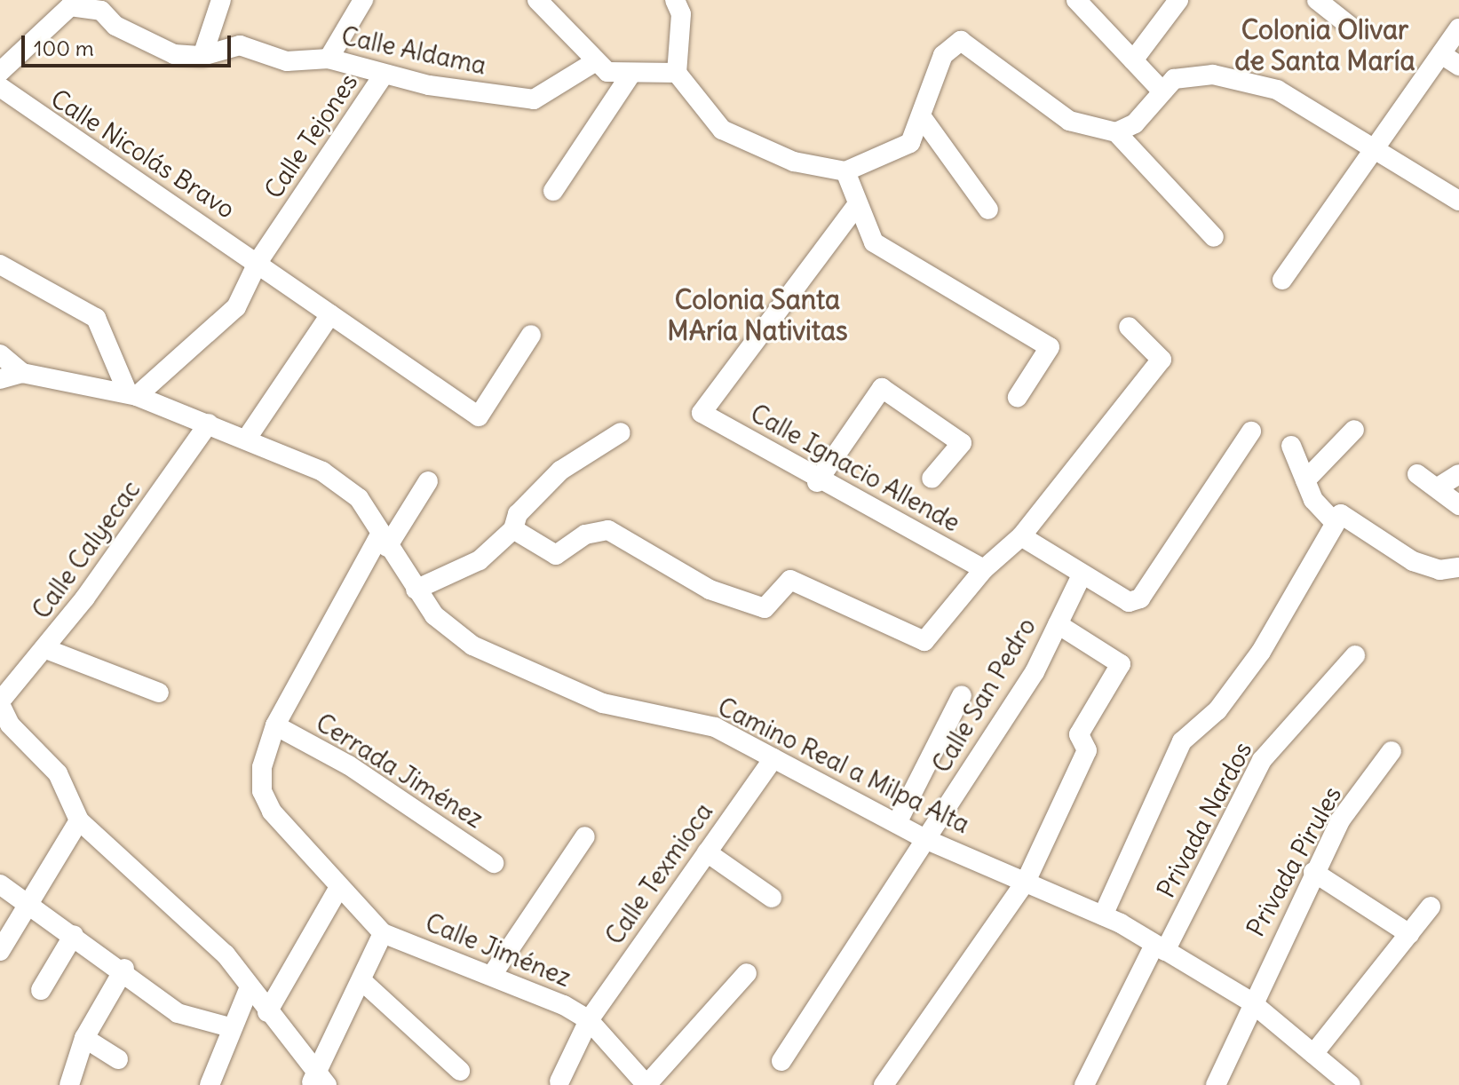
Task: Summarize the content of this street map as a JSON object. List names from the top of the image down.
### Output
{
  "streets": {
    "street": [
      "Calle Aldama",
      "Calle Tejones",
      "Calle Nicolás Bravo",
      "Calle Ignacio Allende",
      "Calle Calyecac",
      "Calle San Pedro",
      "Camino Real a Milpa Alta",
      "Cerrada Jiménez",
      "Privada Nardos",
      "Privada Pirules",
      "Calle Texmioca",
      "Calle Jiménez"
    ]
  },
  "crossings": [
    ["Calle Aldama", "Calle Tejones"],
    ["Calle Tejones", "Calle Nicolás Bravo"],
    ["Calle Tejones", "Camino Real a Milpa Alta"],
    ["Calle Calyecac", "Camino Real a Milpa Alta"],
    ["Calle San Pedro", "Camino Real a Milpa Alta"],
    ["Camino Real a Milpa Alta", "Privada Nardos"],
    ["Camino Real a Milpa Alta", "Privada Pirules"],
    ["Camino Real a Milpa Alta", "Calle Texmioca"],
    ["Calle Texmioca", "Calle Jiménez"]
  ],
  "districts": ["Colonia Olivar de Santa María", "Colonia Santa MAría Nativitas"],
  "scale_bar": "100 m"
}
